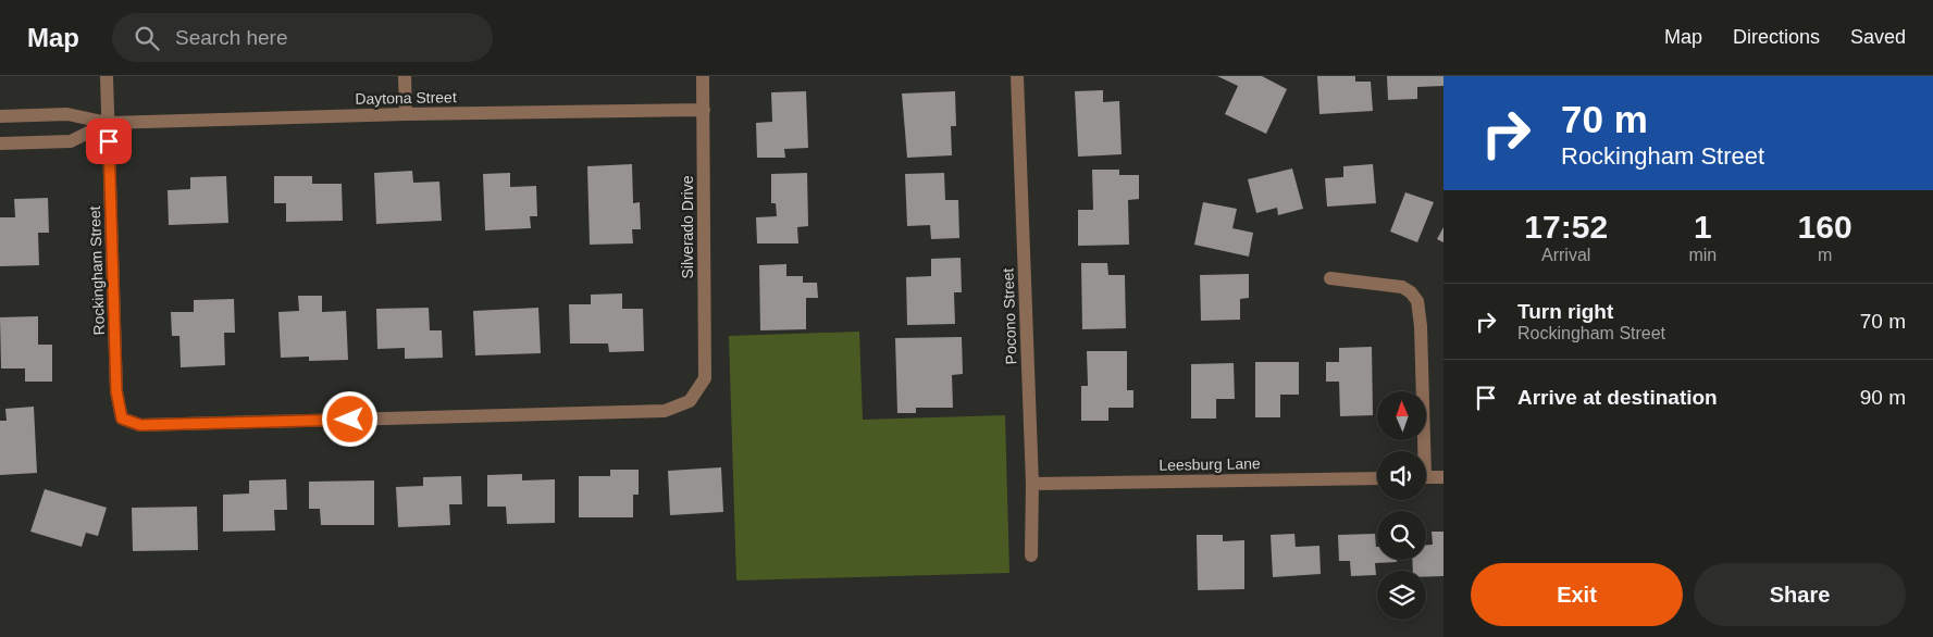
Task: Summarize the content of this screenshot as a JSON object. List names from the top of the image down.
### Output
{
  "streets": {
    "street": [
      "Daytona Street",
      "Silverado Drive",
      "Rockingham Street",
      "Pocono Street",
      "Leesburg Lane"
    ]
  },
  "crossings": [
    ["Daytona Street", "Silverado Drive"],
    ["Daytona Street", "Rockingham Street"],
    ["Silverado Drive", "Rockingham Street"],
    ["Pocono Street", "Leesburg Lane"]
  ],
  "north": "top",
  "page": {
    "header": "Map",
    "search": "Search here",
    "nav": ["Map", "Directions", "Saved"],
    "turn": ["70 m", "Rockingham Street"],
    "eta": [
      "17:52",
      "Arrival",
      "1",
      "min",
      "160",
      "m"
    ],
    "list": [
      {
        "name": "Turn right",
        "note": "Rockingham Street",
        "value": "70 m"
      },
      {
        "name": "Arrive at destination",
        "value": "90 m"
      }
    ],
    "buttons": ["Exit", "Share"]
  }
}
